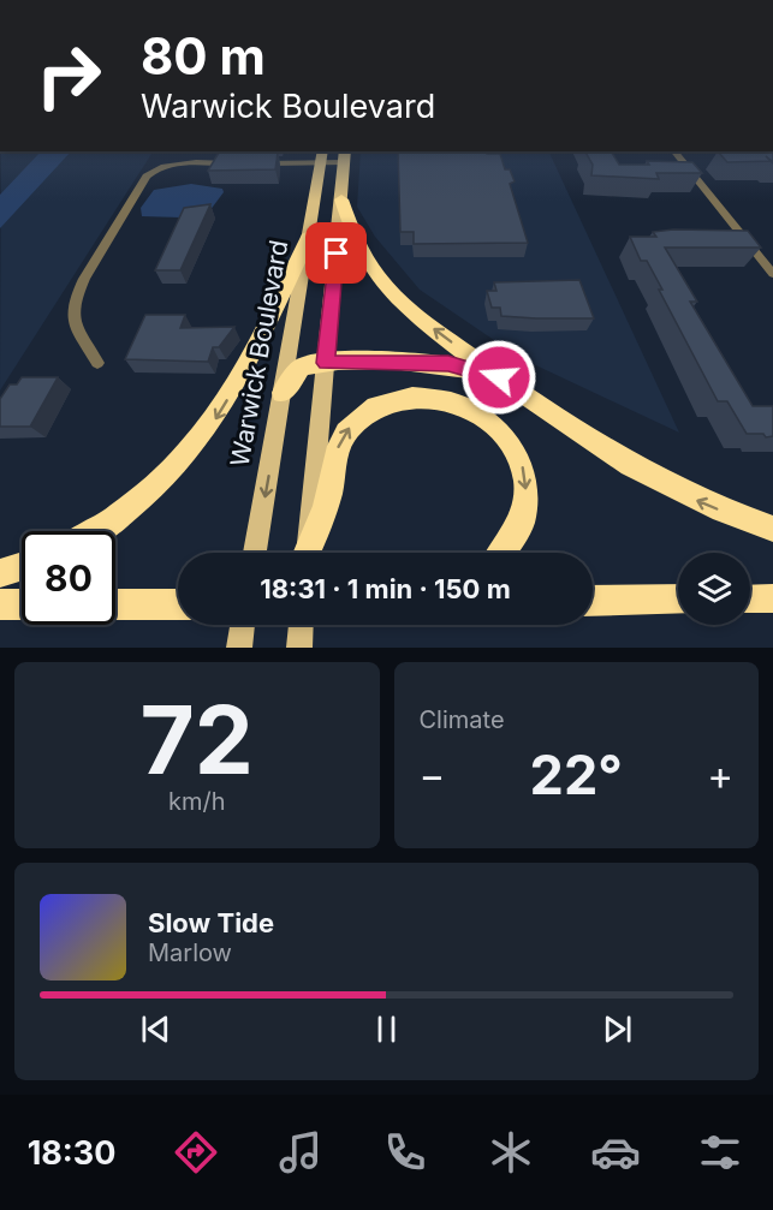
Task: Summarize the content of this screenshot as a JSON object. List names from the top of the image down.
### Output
{
  "streets": {
    "main road": ["Warwick Boulevard"]
  },
  "page": {
    "turn": ["80 m", "Warwick Boulevard"],
    "limit": "80",
    "trip": "18:31 · 1 min · 150 m",
    "tile": [
      ["72", "km/h"],
      "Climate"
    ],
    "heat": ["−", "22°", "+"],
    "song": ["Slow Tide", "Marlow"],
    "tabs": "18:30"
  }
}
